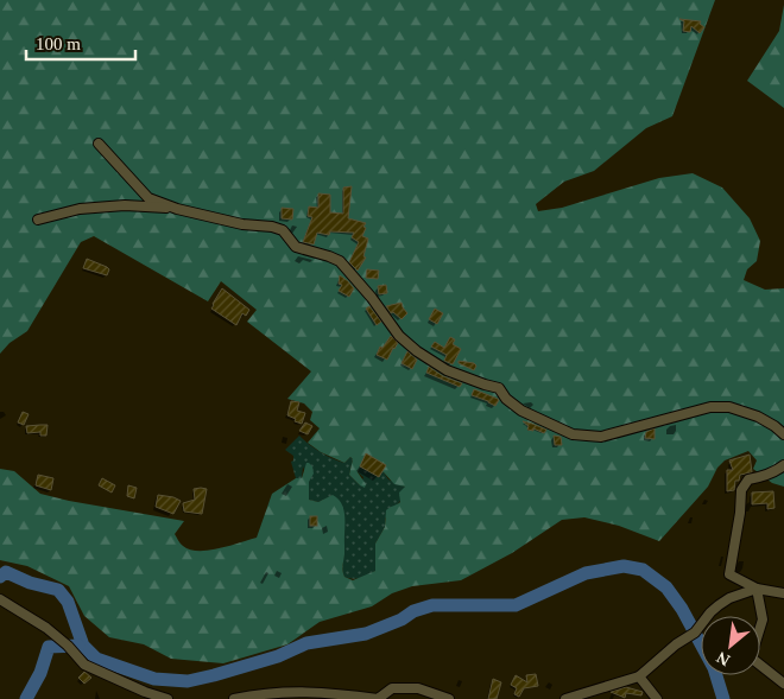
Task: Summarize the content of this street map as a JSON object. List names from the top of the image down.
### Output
{
  "scale_bar": "100 m",
  "north": "bottom left"
}
